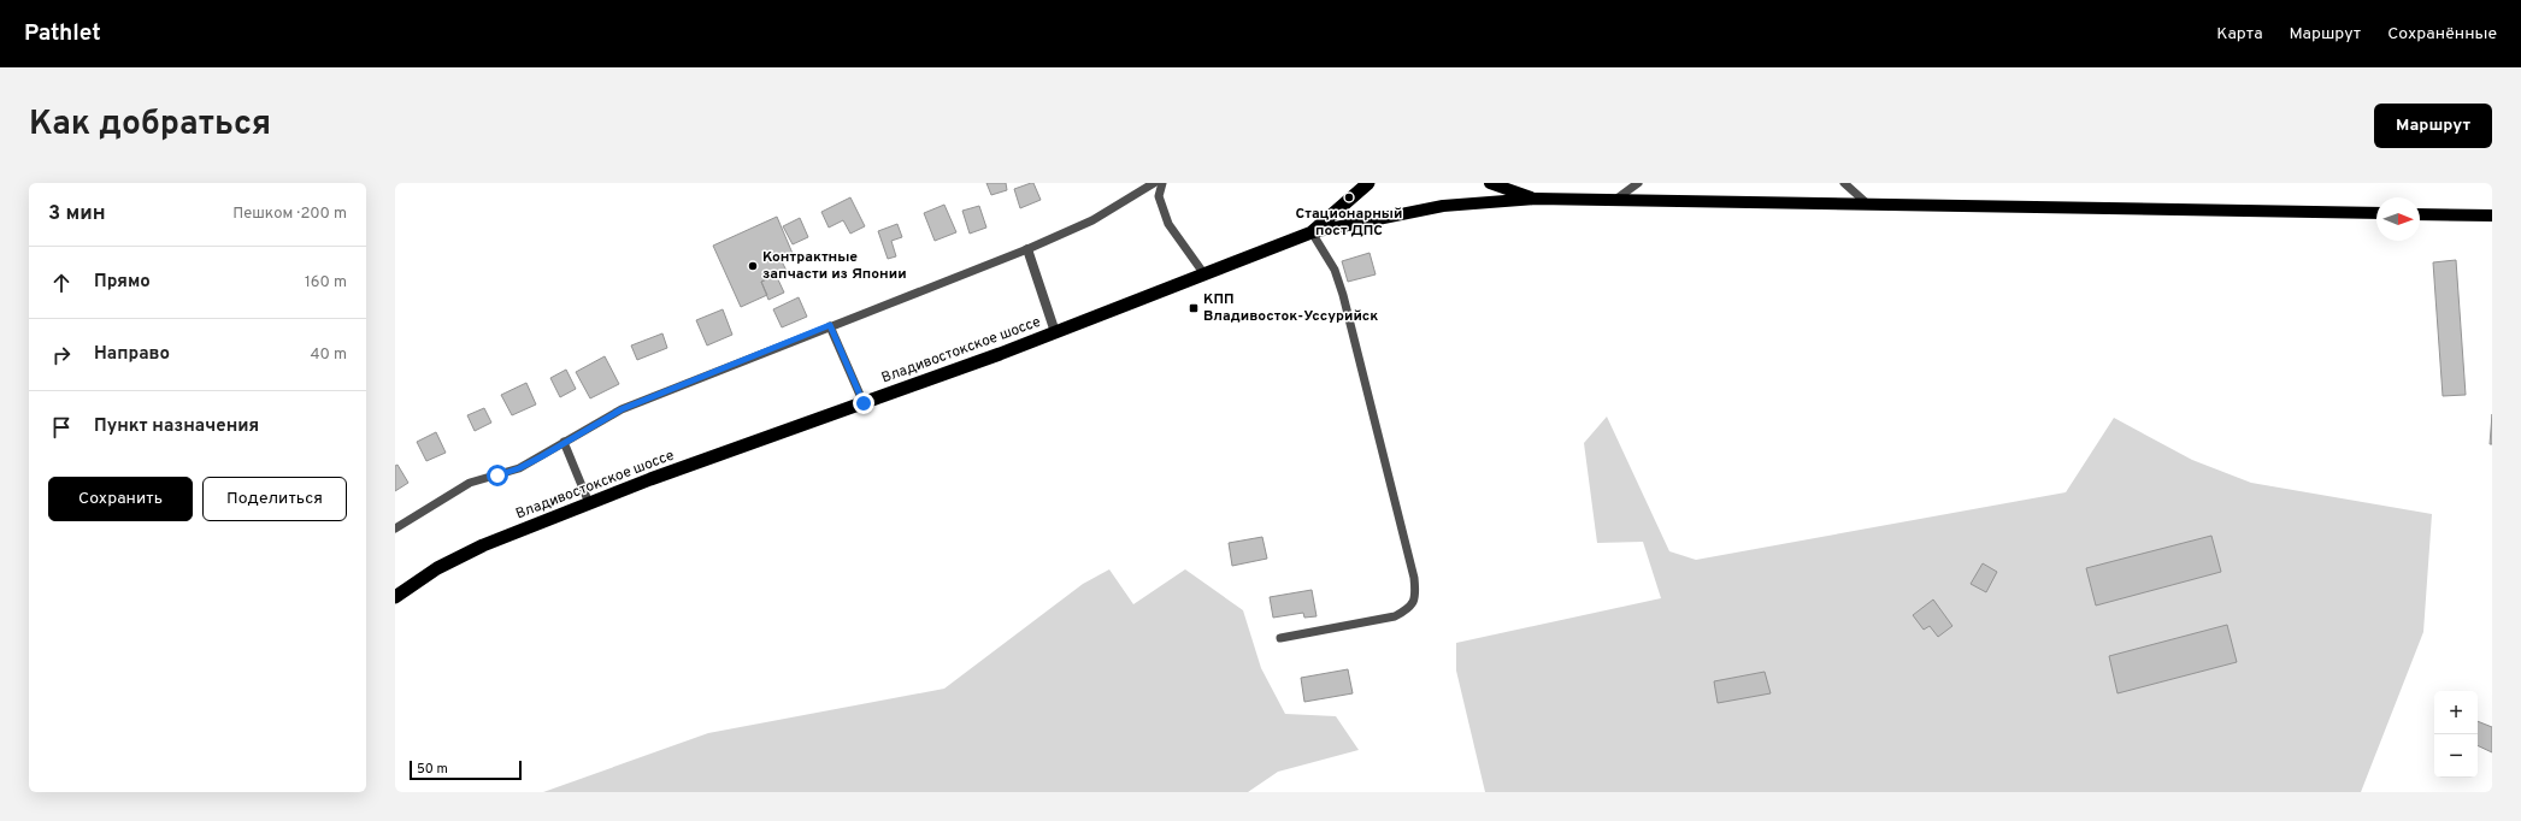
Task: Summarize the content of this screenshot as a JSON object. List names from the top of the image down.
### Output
{
  "streets": {
    "highway": ["Владивостокское шоссе"]
  },
  "places": {
    "other": ["Стационарный пост ДПС", "Контрактные запчасти из Японии"],
    "transit": ["КПП Владивосток-Уссурийск"]
  },
  "scale_bar": "50 m",
  "north": "right",
  "page": {
    "header": "Pathlet",
    "nav": ["Карта", "Маршрут", "Сохранённые"],
    "title": "Как добраться",
    "buttons": [
      "Маршрут",
      ["Сохранить", "Поделиться"]
    ],
    "heading": ["3 мин", "Пешком · 200 m"],
    "list": [
      ["Прямо", "160 m"],
      ["Направо", "40 m"],
      "Пункт назначения"
    ],
    "map_buttons": ["+", "−"],
    "scale": "50 m"
  }
}
